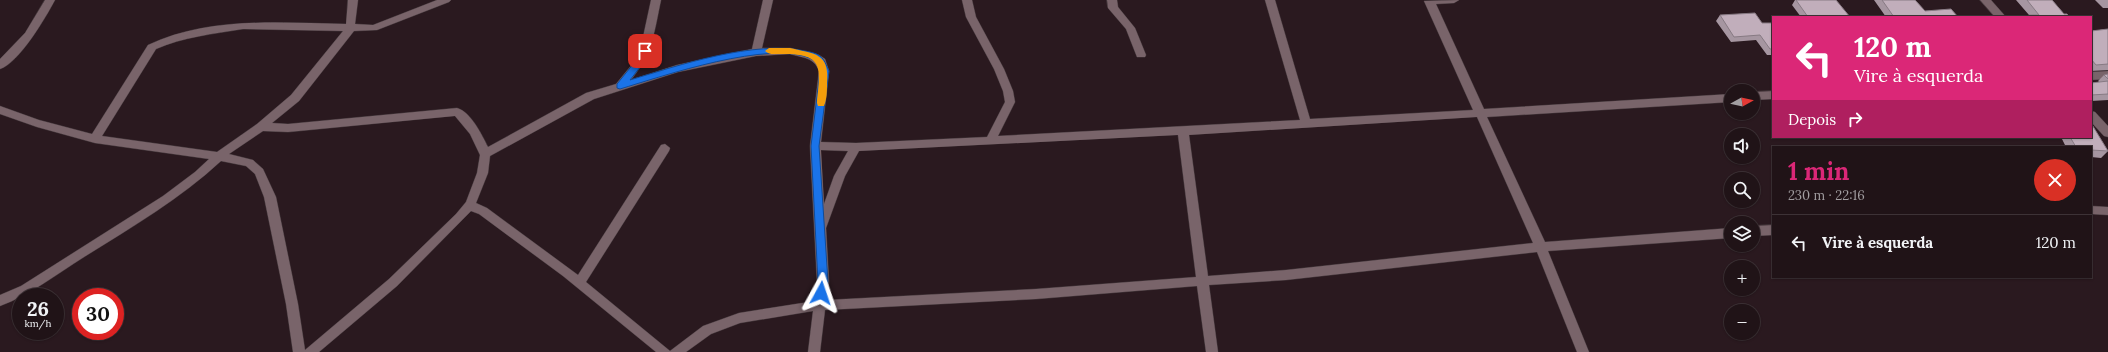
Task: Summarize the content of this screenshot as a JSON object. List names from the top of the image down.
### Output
{
  "north": "right",
  "page": {
    "turn": ["120 m", "Vire à esquerda"],
    "map_buttons": ["+", "−"],
    "then": "Depois",
    "heading": ["1 min", "230 m · 22:16"],
    "list": [
      {
        "name": "Vire à esquerda",
        "value": "120 m"
      }
    ],
    "speed": "26 km/h",
    "limit": "30"
  }
}
